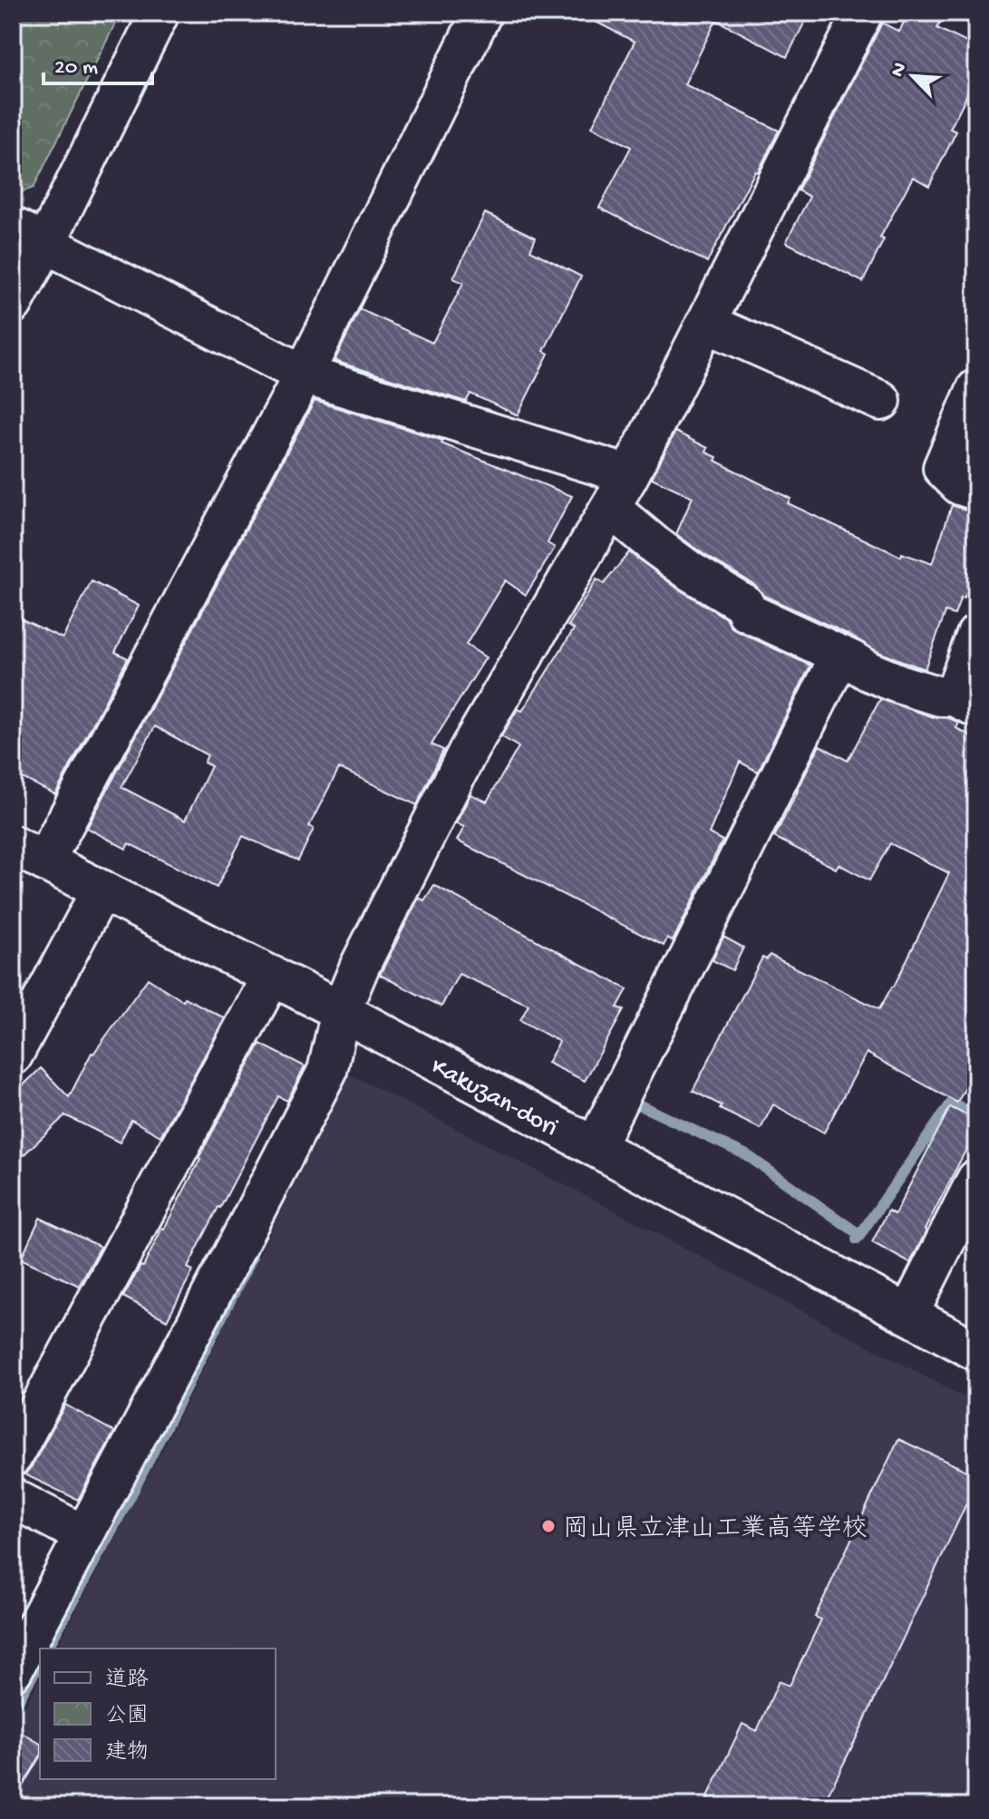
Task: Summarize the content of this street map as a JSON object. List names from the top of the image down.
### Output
{
  "streets": {
    "street": ["Kakuzan-dori"]
  },
  "places": ["岡山県立津山工業高等学校"],
  "legend": ["道路", "公園", "建物"],
  "scale_bar": "20 m",
  "north": "top left"
}
